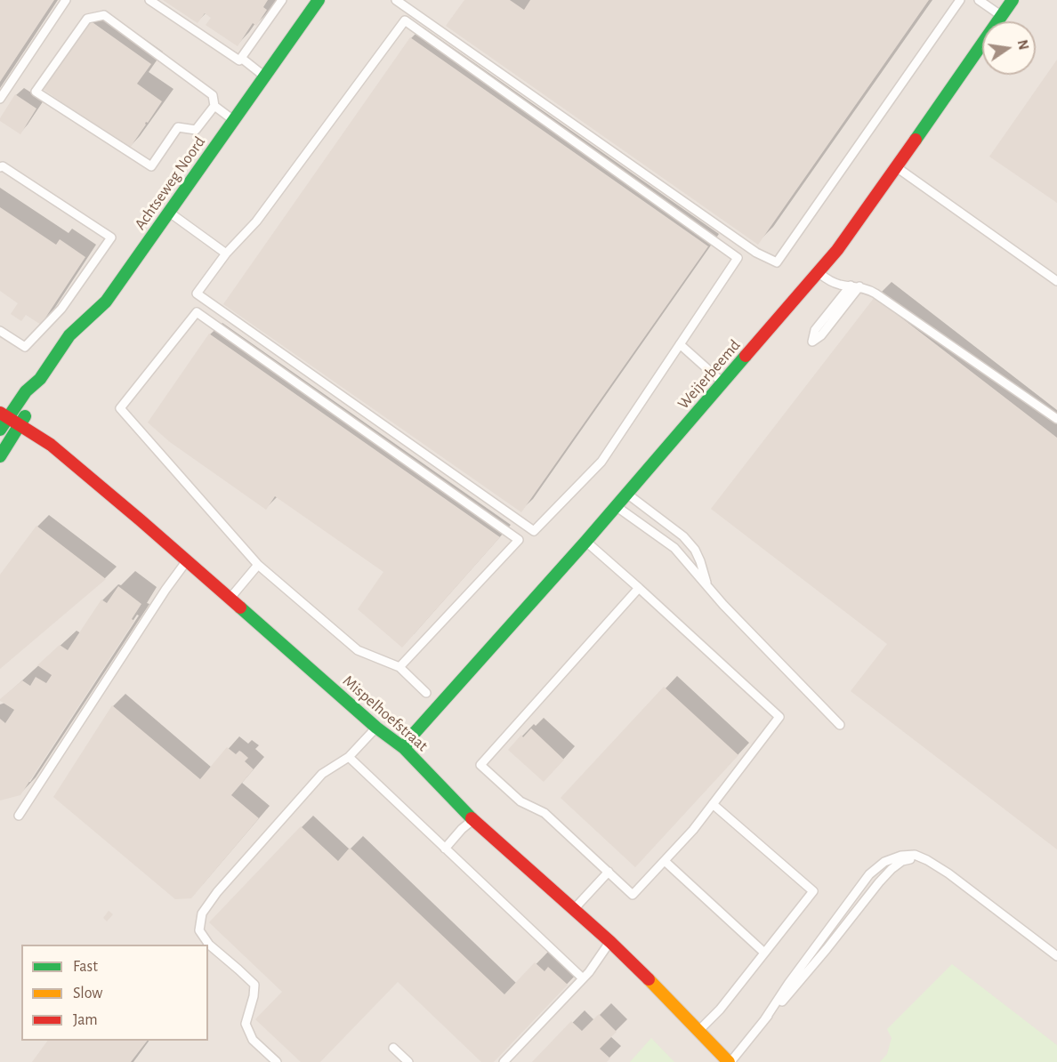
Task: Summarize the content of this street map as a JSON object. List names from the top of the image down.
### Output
{
  "streets": {
    "street": ["Achtseweg Noord", "Weijerbeemd", "Mispelhoefstraat"]
  },
  "crossings": [
    ["Achtseweg Noord", "Mispelhoefstraat"],
    ["Weijerbeemd", "Mispelhoefstraat"]
  ],
  "legend": ["Fast", "Slow", "Jam"],
  "north": "right"
}
